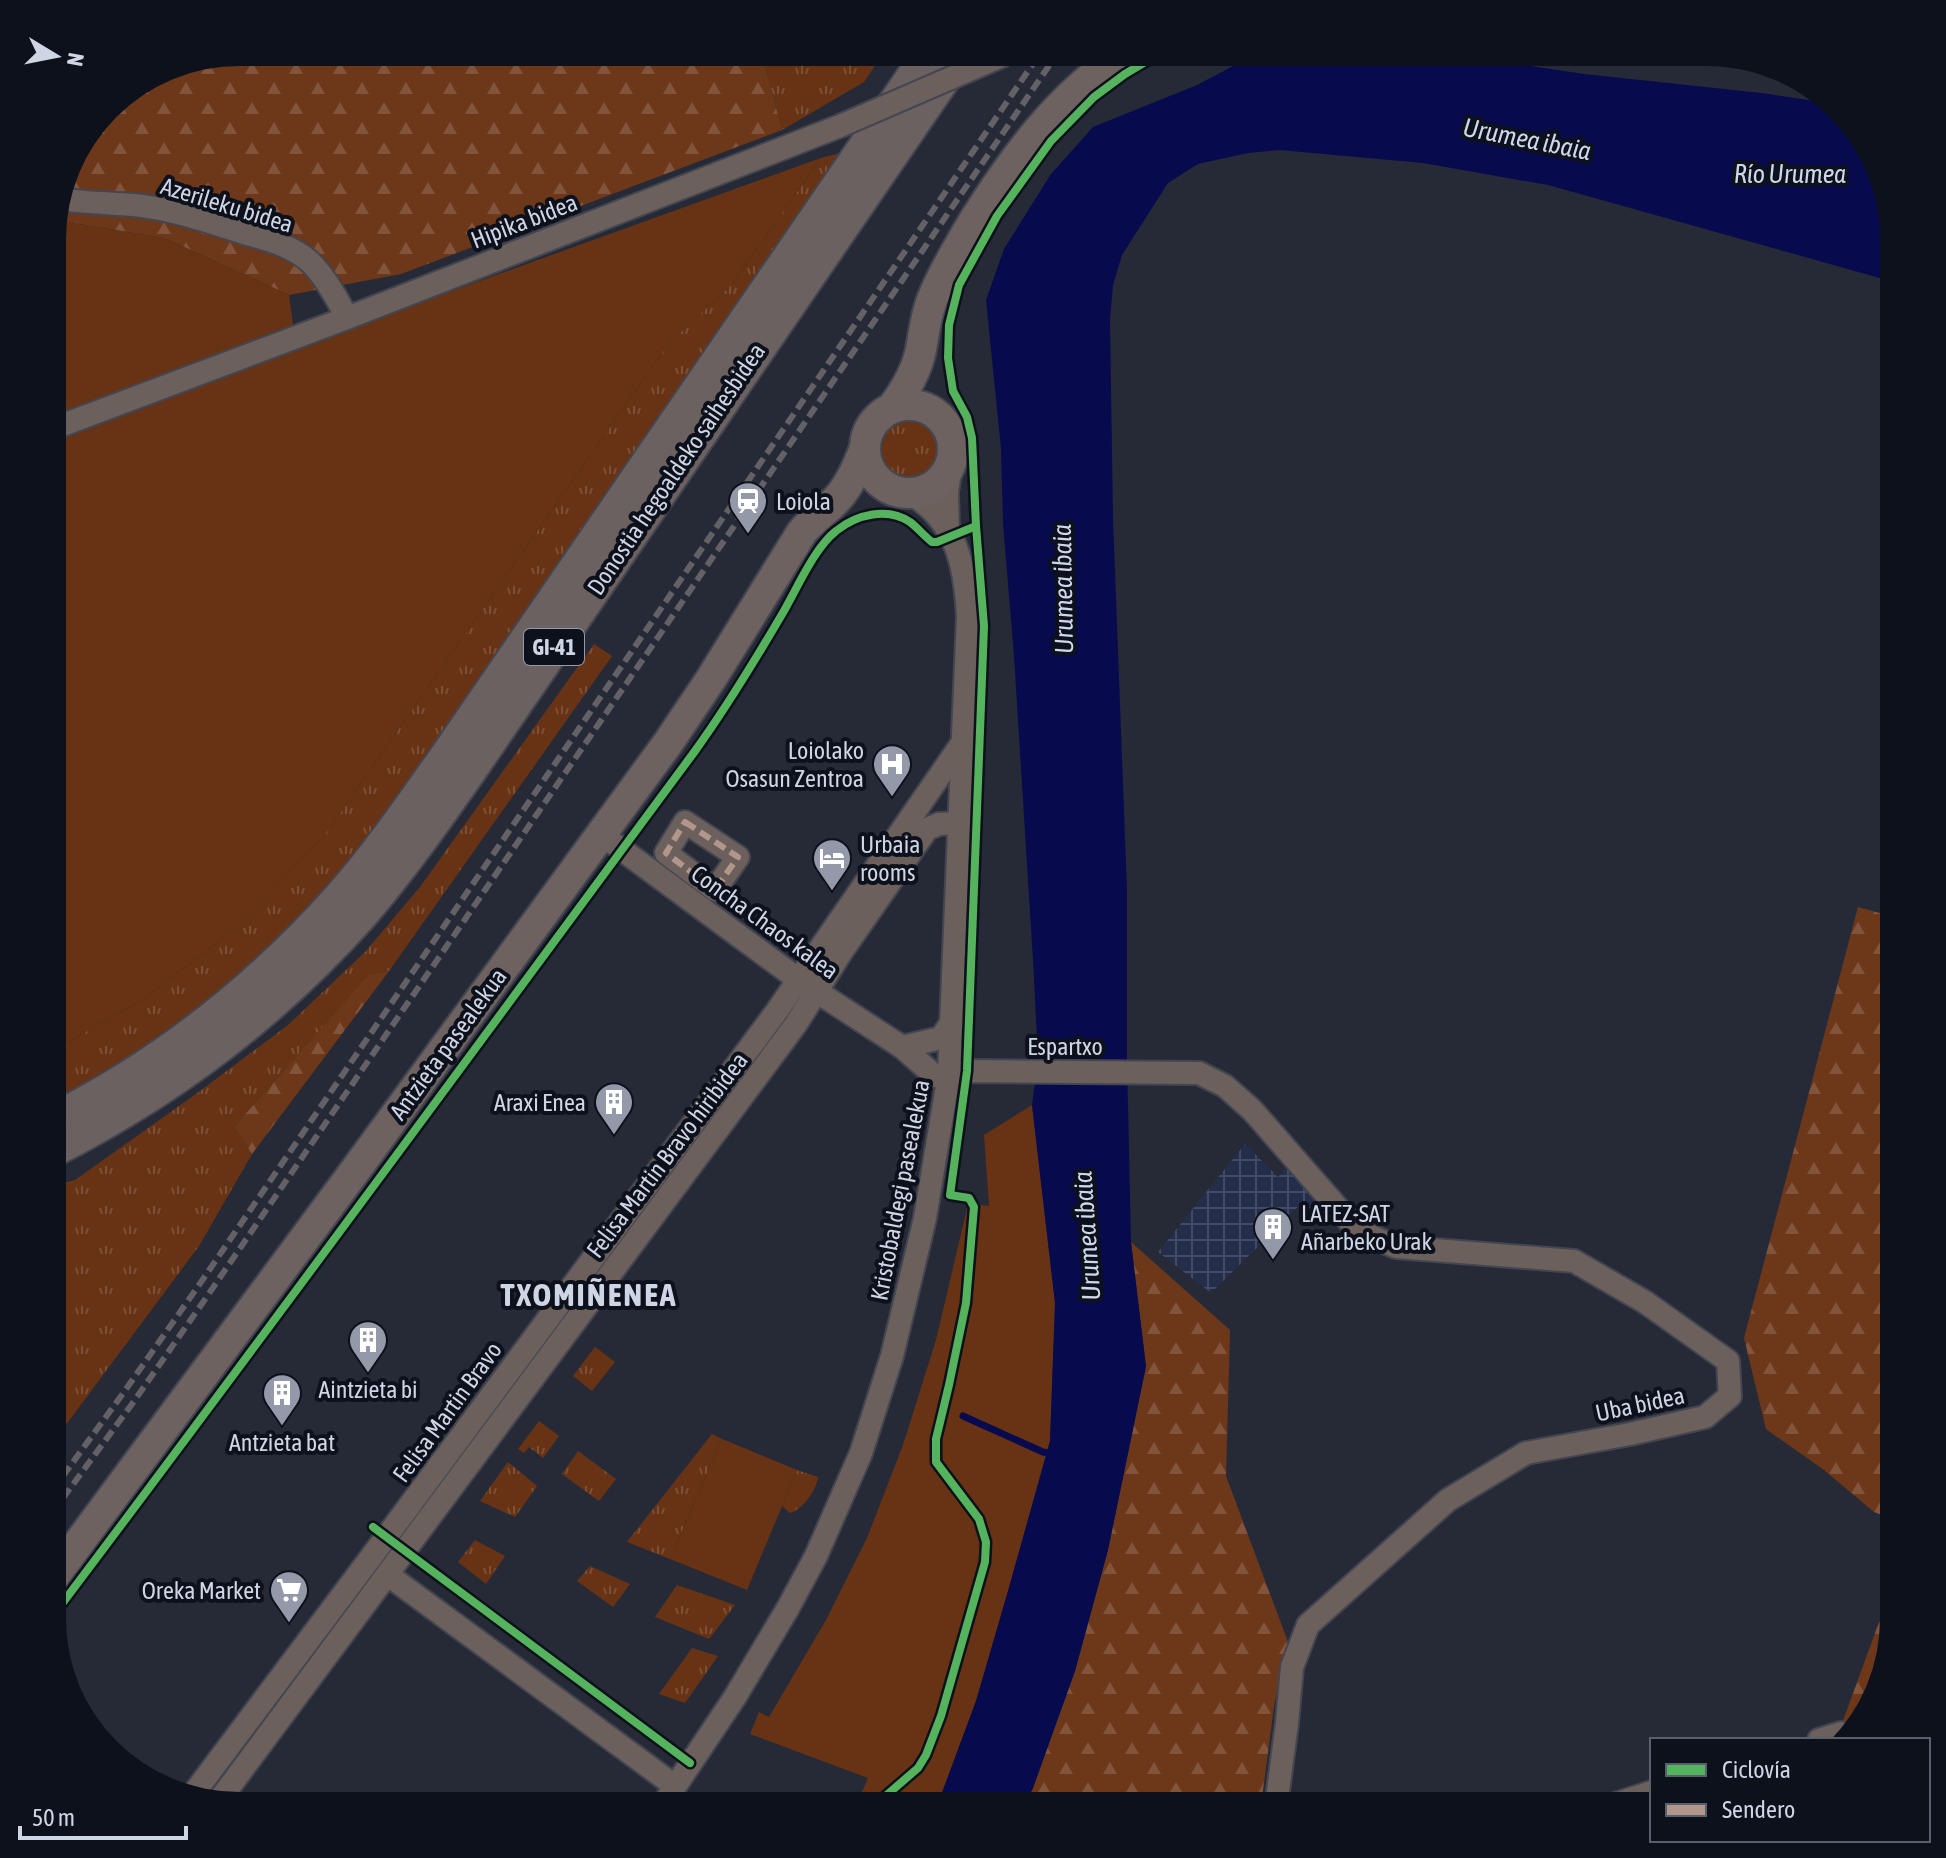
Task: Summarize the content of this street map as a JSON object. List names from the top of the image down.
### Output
{
  "streets": {
    "main road": ["Donostia hegoaldeko saihesbidea", "GI-41", "Antzieta pasealekua"],
    "street": [
      "Azerileku bidea",
      "Hipika bidea",
      "Concha Chaos kalea",
      "Espartxo",
      "Felisa Martin Bravo hiribidea",
      "Kristobaldegi pasealekua",
      "Uba bidea",
      "Felisa Martin Bravo"
    ]
  },
  "crossings": [
    ["Azerileku bidea", "Hipika bidea"],
    ["Concha Chaos kalea", "Antzieta pasealekua"],
    ["Concha Chaos kalea", "Espartxo"],
    ["Concha Chaos kalea", "Felisa Martin Bravo hiribidea"],
    ["Concha Chaos kalea", "Kristobaldegi pasealekua"],
    ["Concha Chaos kalea", "Felisa Martin Bravo"],
    ["Antzieta pasealekua", "Kristobaldegi pasealekua"],
    ["Espartxo", "Kristobaldegi pasealekua"],
    ["Espartxo", "Uba bidea"],
    ["Felisa Martin Bravo hiribidea", "Kristobaldegi pasealekua"],
    ["Felisa Martin Bravo hiribidea", "Felisa Martin Bravo"]
  ],
  "districts": ["TXOMIÑENEA"],
  "water": ["Urumea ibaia", "Río Urumea"],
  "places": {
    "station": ["Loiola"],
    "hospital": ["Loiolako Osasun Zentroa"],
    "hotel": ["Urbaia rooms"],
    "building": [
      "Araxi Enea",
      "LATEZ-SAT Añarbeko Urak",
      "Aintzieta bi",
      "Antzieta bat"
    ],
    "supermarket": ["Oreka Market"]
  },
  "legend": ["Ciclovía", "Sendero"],
  "scale_bar": "50 m",
  "north": "right"
}
